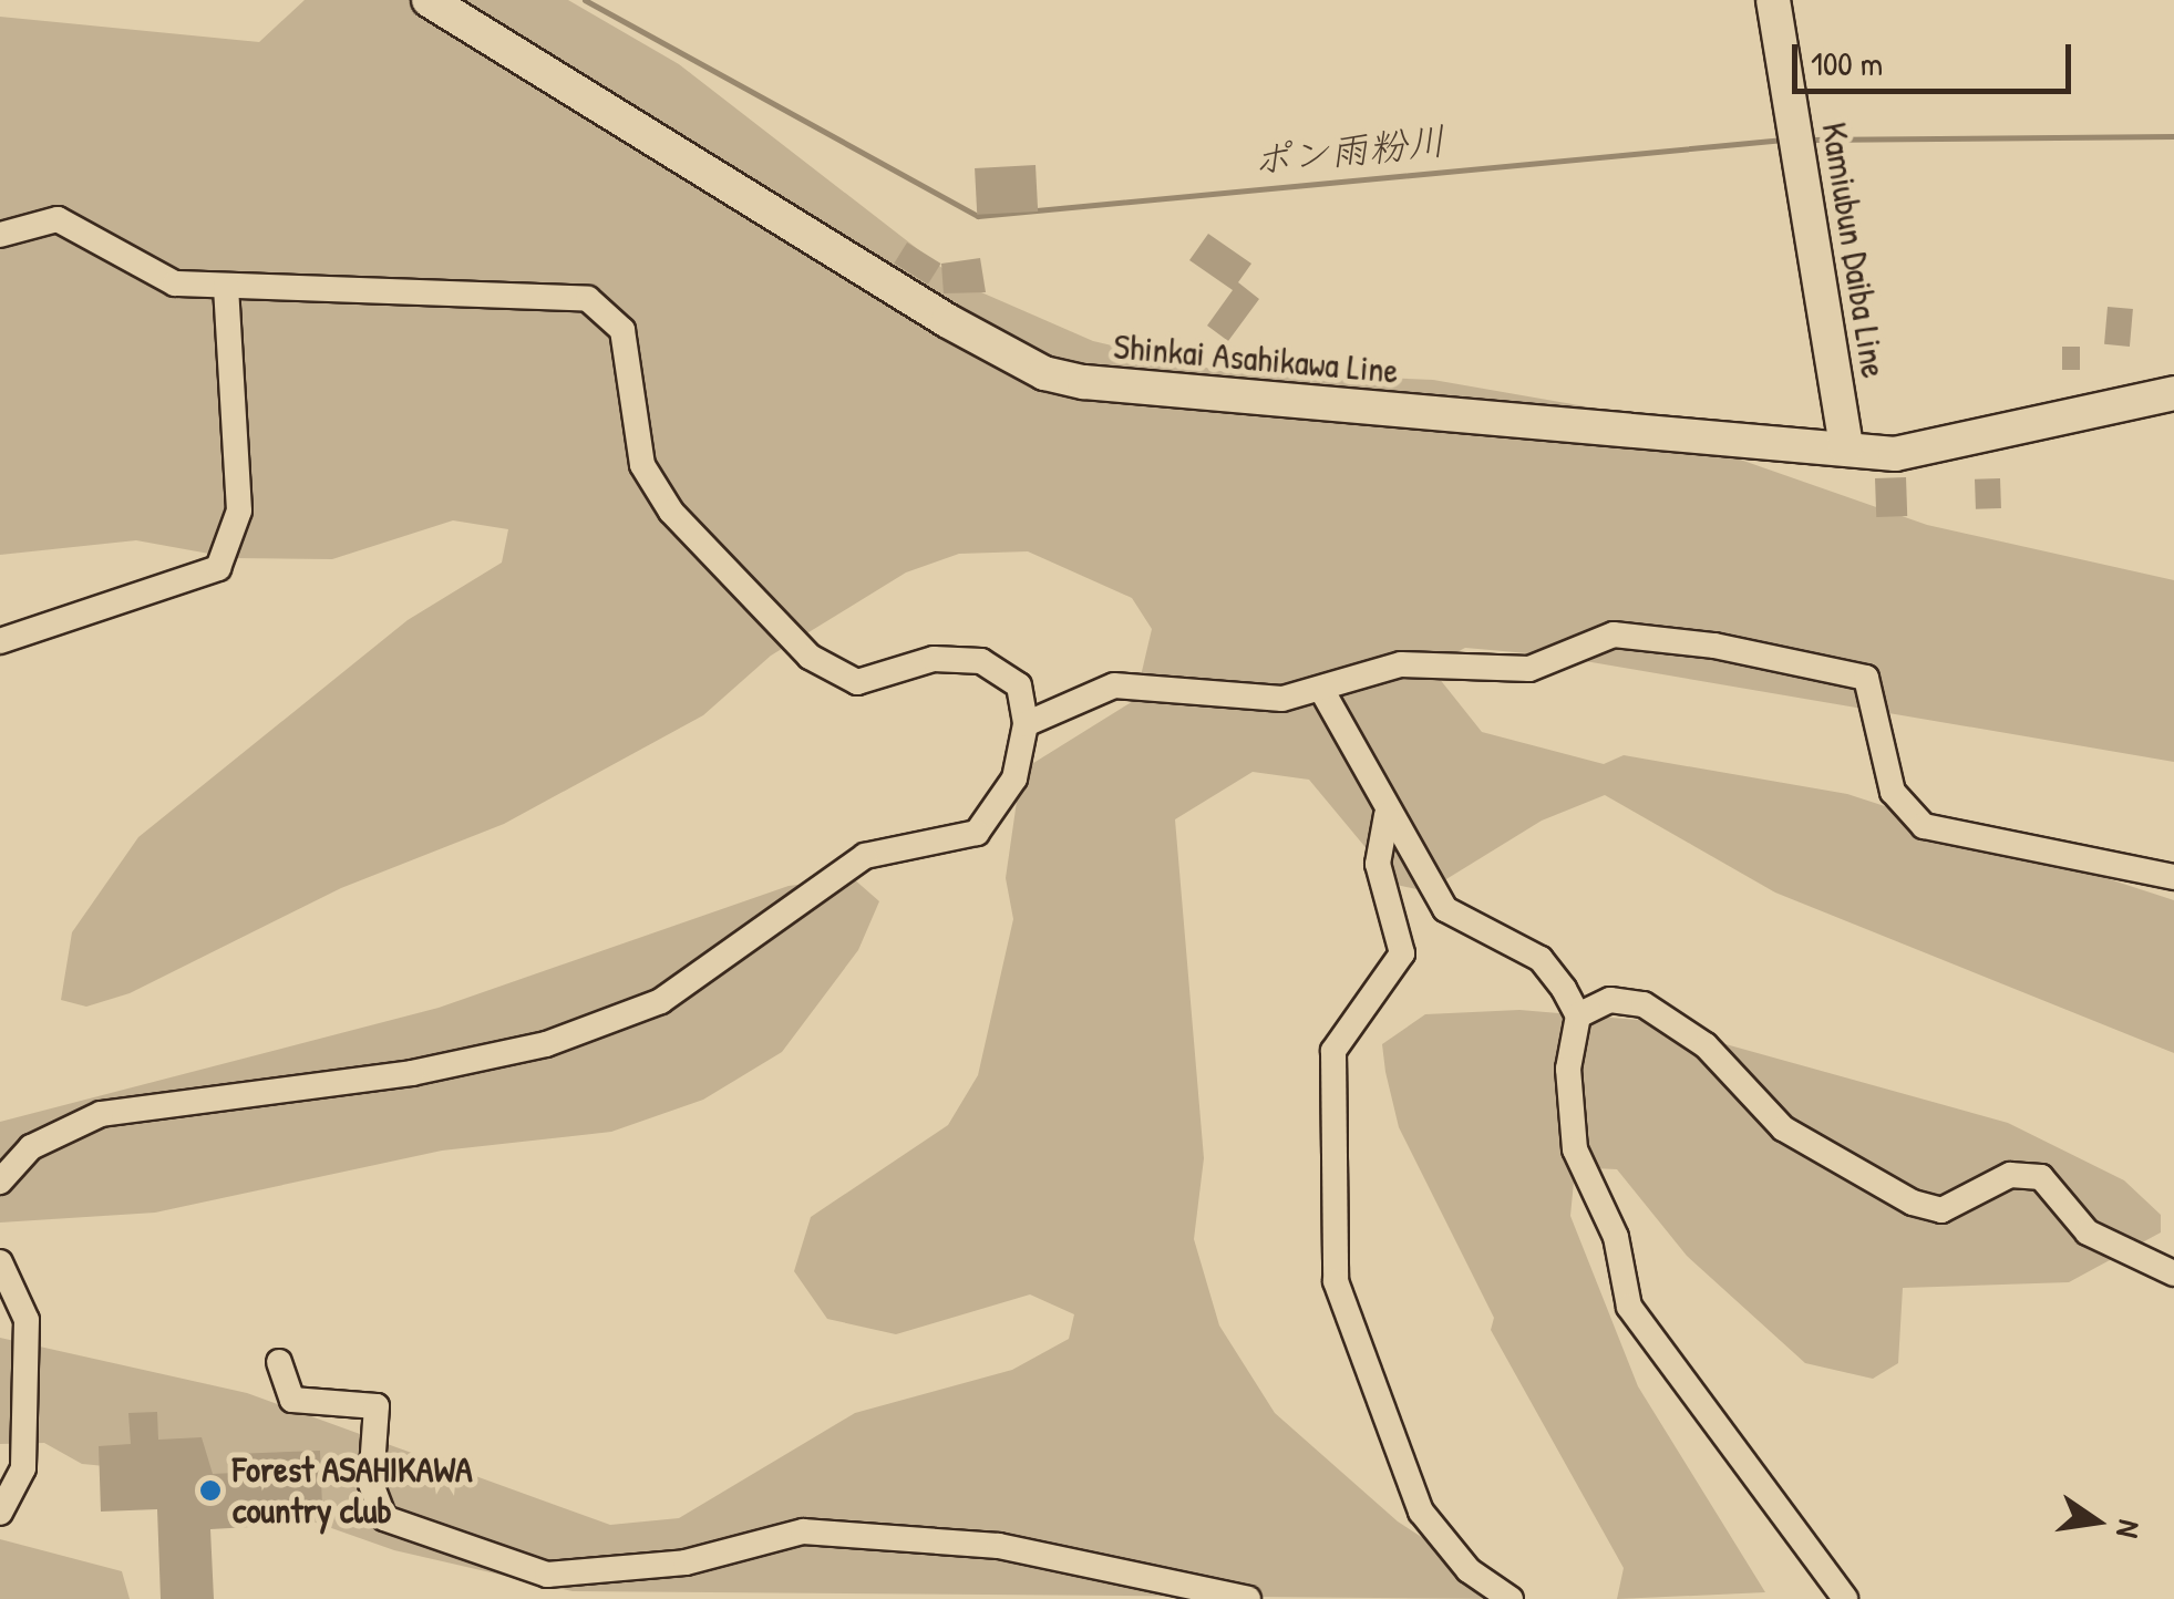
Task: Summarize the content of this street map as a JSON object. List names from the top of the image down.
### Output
{
  "streets": {
    "main road": ["Kamiubun Daiba Line", "Shinkai Asahikawa Line"]
  },
  "crossings": [
    ["Kamiubun Daiba Line", "Shinkai Asahikawa Line"]
  ],
  "water": ["ポン雨粉川"],
  "places": ["Forest ASAHIKAWA country club"],
  "scale_bar": "100 m",
  "north": "right"
}
